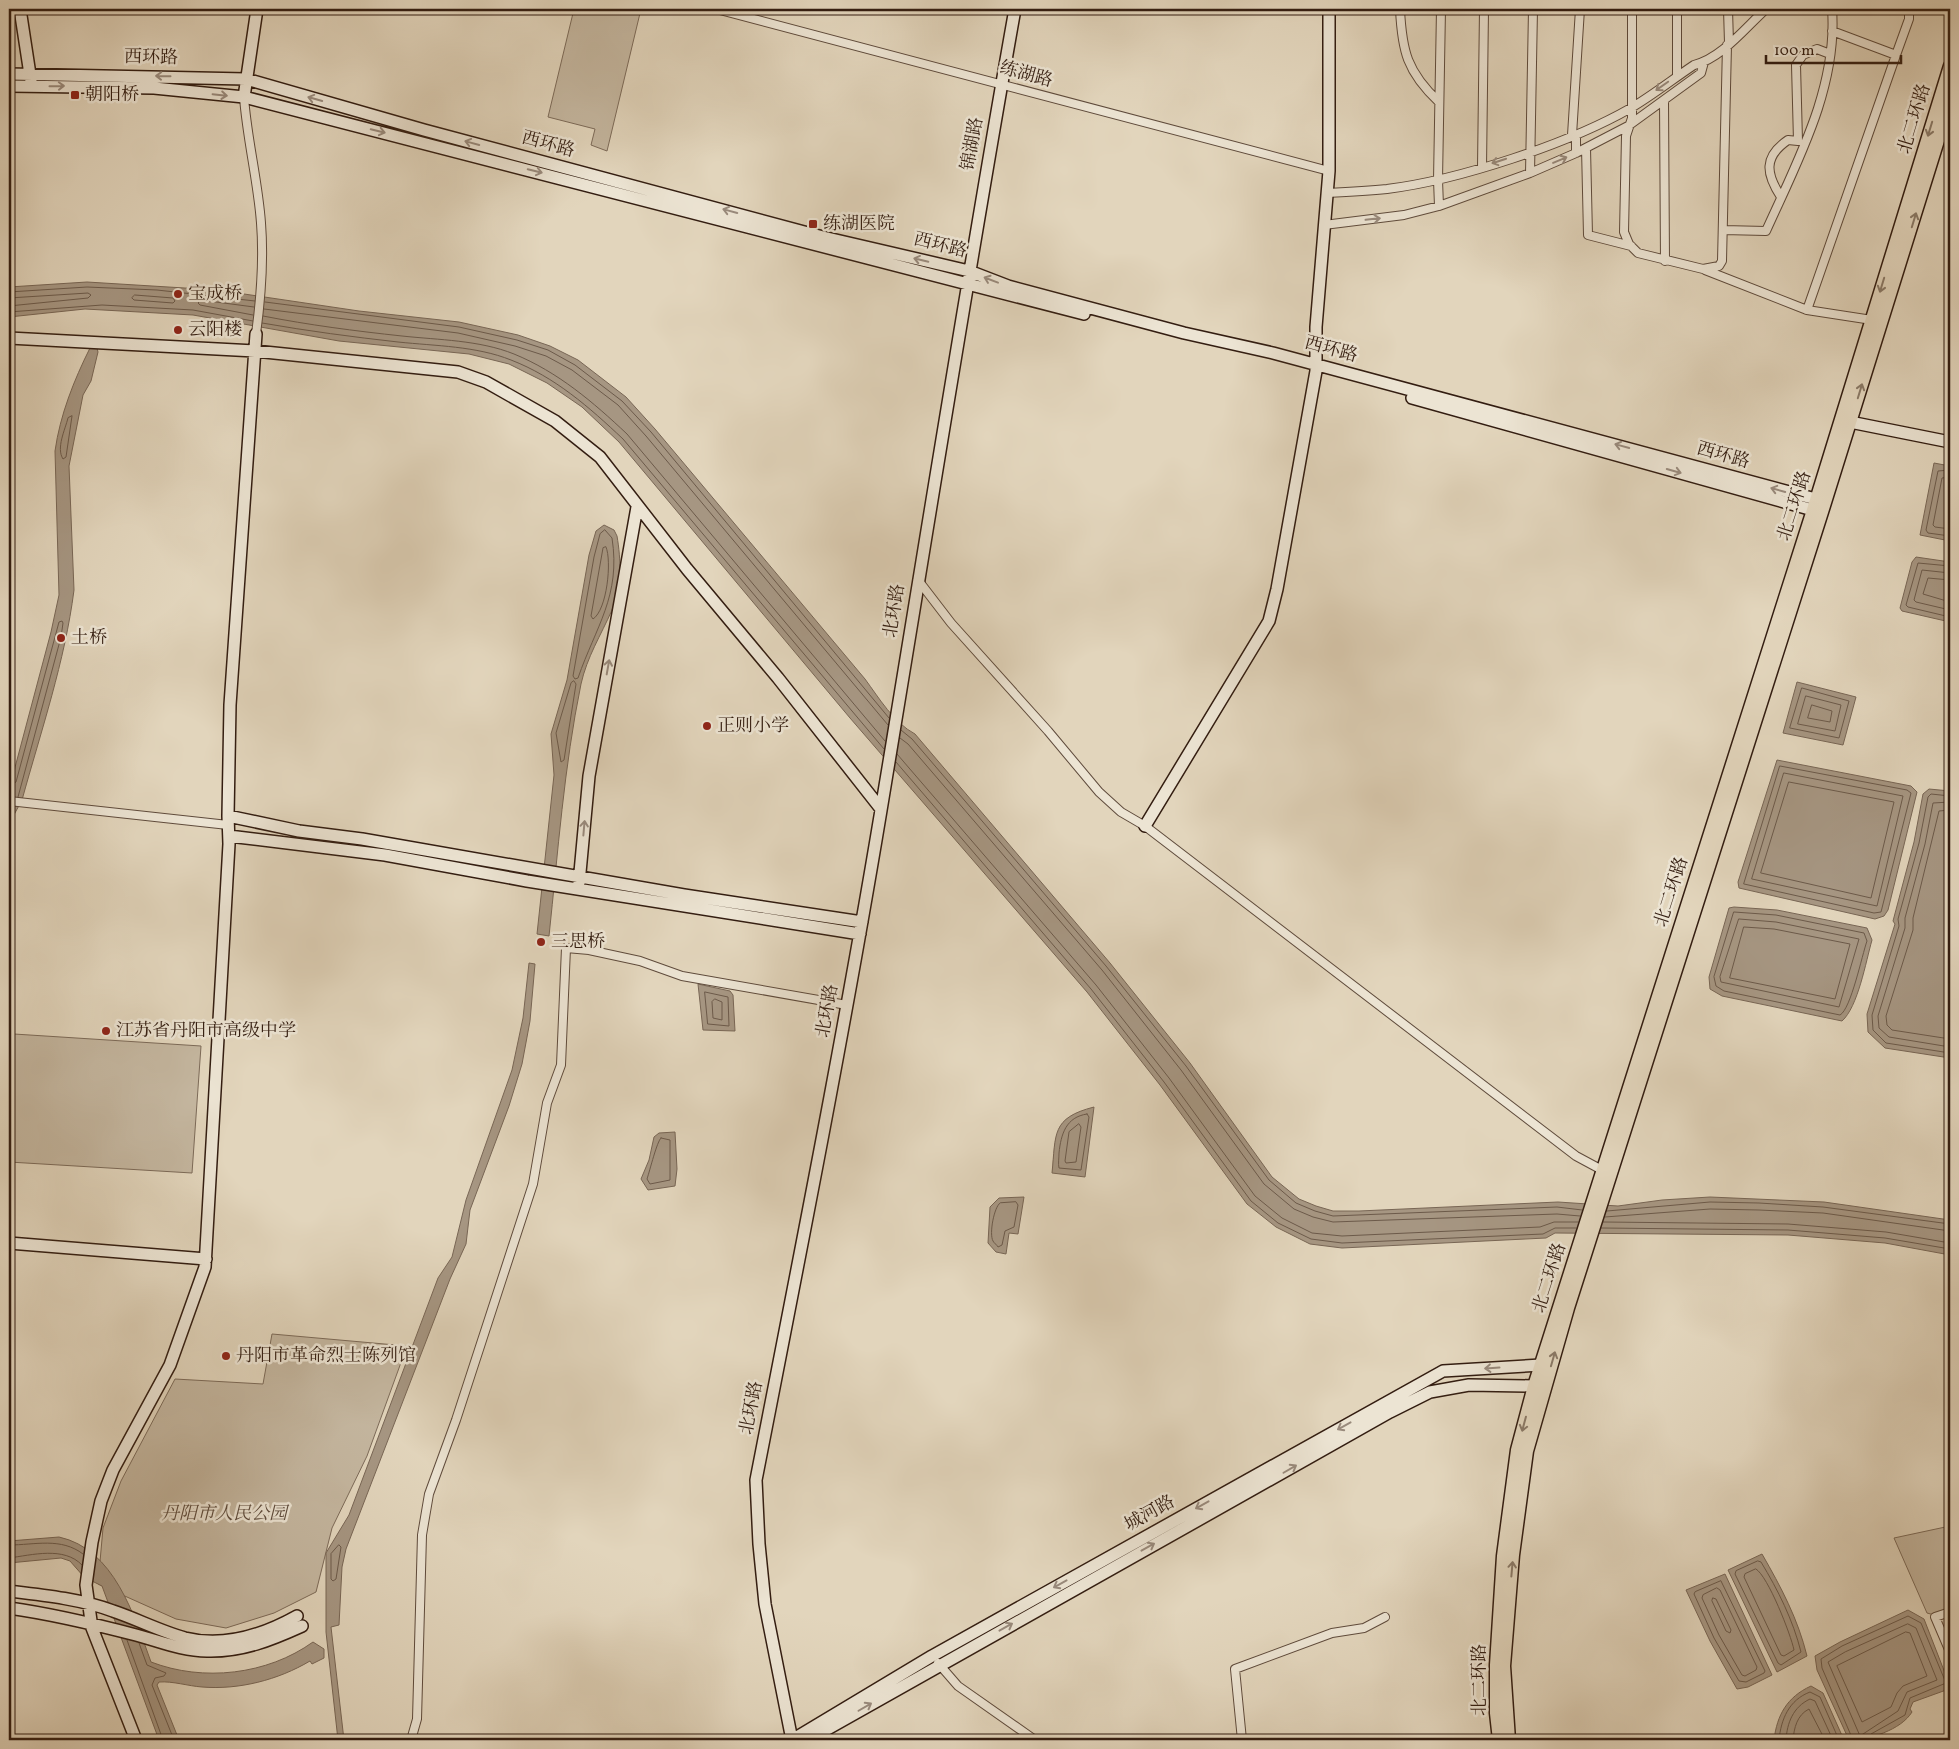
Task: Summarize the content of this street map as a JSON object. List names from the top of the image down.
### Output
{
  "streets": {
    "main road": ["北二环路"],
    "street": [
      "西环路",
      "练湖路",
      "锦湖路",
      "北环路",
      "城河路"
    ]
  },
  "crossings": [
    ["西环路", "北二环路"],
    ["西环路", "锦湖路"],
    ["西环路", "北环路"],
    ["练湖路", "锦湖路"],
    ["北二环路", "城河路"],
    ["锦湖路", "北环路"],
    ["北环路", "城河路"]
  ],
  "parks": ["丹阳市人民公园"],
  "places": {
    "transit": ["朝阳桥", "练湖医院"],
    "other": [
      "宝成桥",
      "云阳楼",
      "土桥",
      "正则小学",
      "三思桥",
      "江苏省丹阳市高级中学",
      "丹阳市革命烈士陈列馆"
    ]
  },
  "scale_bar": "100 m"
}
